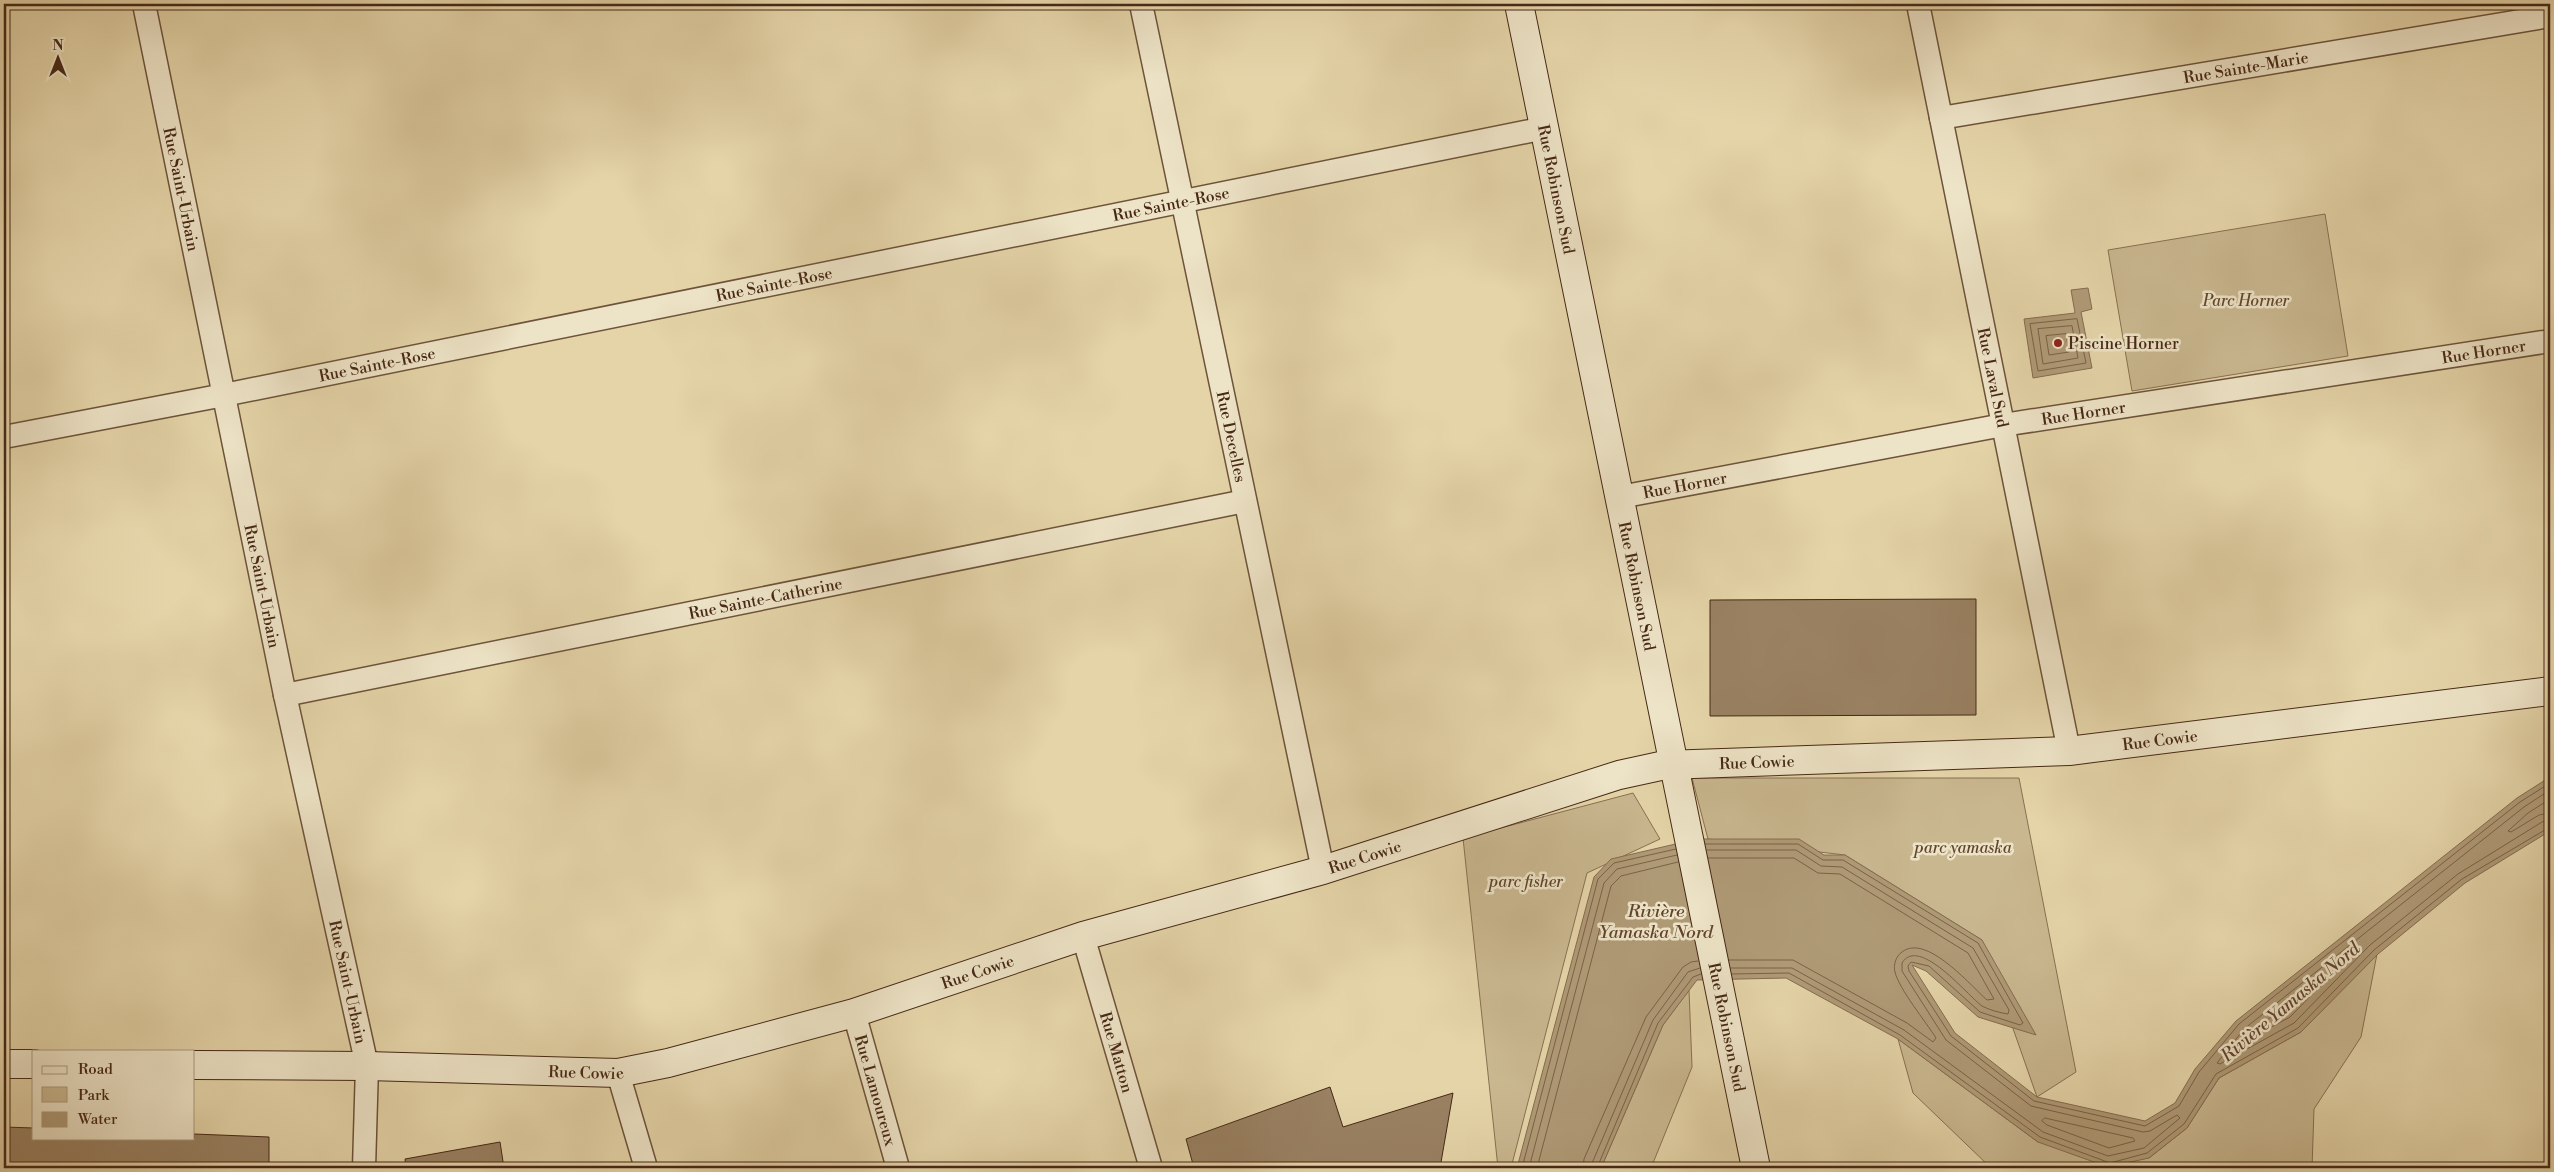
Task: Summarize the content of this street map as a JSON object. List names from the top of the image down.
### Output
{
  "streets": {
    "street": [
      "Rue Sainte-Marie",
      "Rue Saint-Urbain",
      "Rue Robinson Sud",
      "Rue Sainte-Rose",
      "Rue Horner",
      "Rue Laval Sud",
      "Rue Decelles",
      "Rue Sainte-Catherine",
      "Rue Cowie",
      "Rue Matton",
      "Rue Lamoureux"
    ]
  },
  "crossings": [
    ["Rue Sainte-Marie", "Rue Laval Sud"],
    ["Rue Saint-Urbain", "Rue Sainte-Rose"],
    ["Rue Saint-Urbain", "Rue Sainte-Catherine"],
    ["Rue Saint-Urbain", "Rue Cowie"],
    ["Rue Robinson Sud", "Rue Sainte-Rose"],
    ["Rue Robinson Sud", "Rue Horner"],
    ["Rue Robinson Sud", "Rue Cowie"],
    ["Rue Sainte-Rose", "Rue Decelles"],
    ["Rue Horner", "Rue Laval Sud"],
    ["Rue Laval Sud", "Rue Cowie"],
    ["Rue Decelles", "Rue Sainte-Catherine"],
    ["Rue Decelles", "Rue Cowie"],
    ["Rue Cowie", "Rue Matton"],
    ["Rue Cowie", "Rue Lamoureux"]
  ],
  "water": ["Rivière Yamaska Nord"],
  "parks": ["Parc Horner", "parc yamaska", "parc fisher"],
  "places": ["Piscine Horner"],
  "legend": ["Road", "Park", "Water"],
  "north": "top"
}
